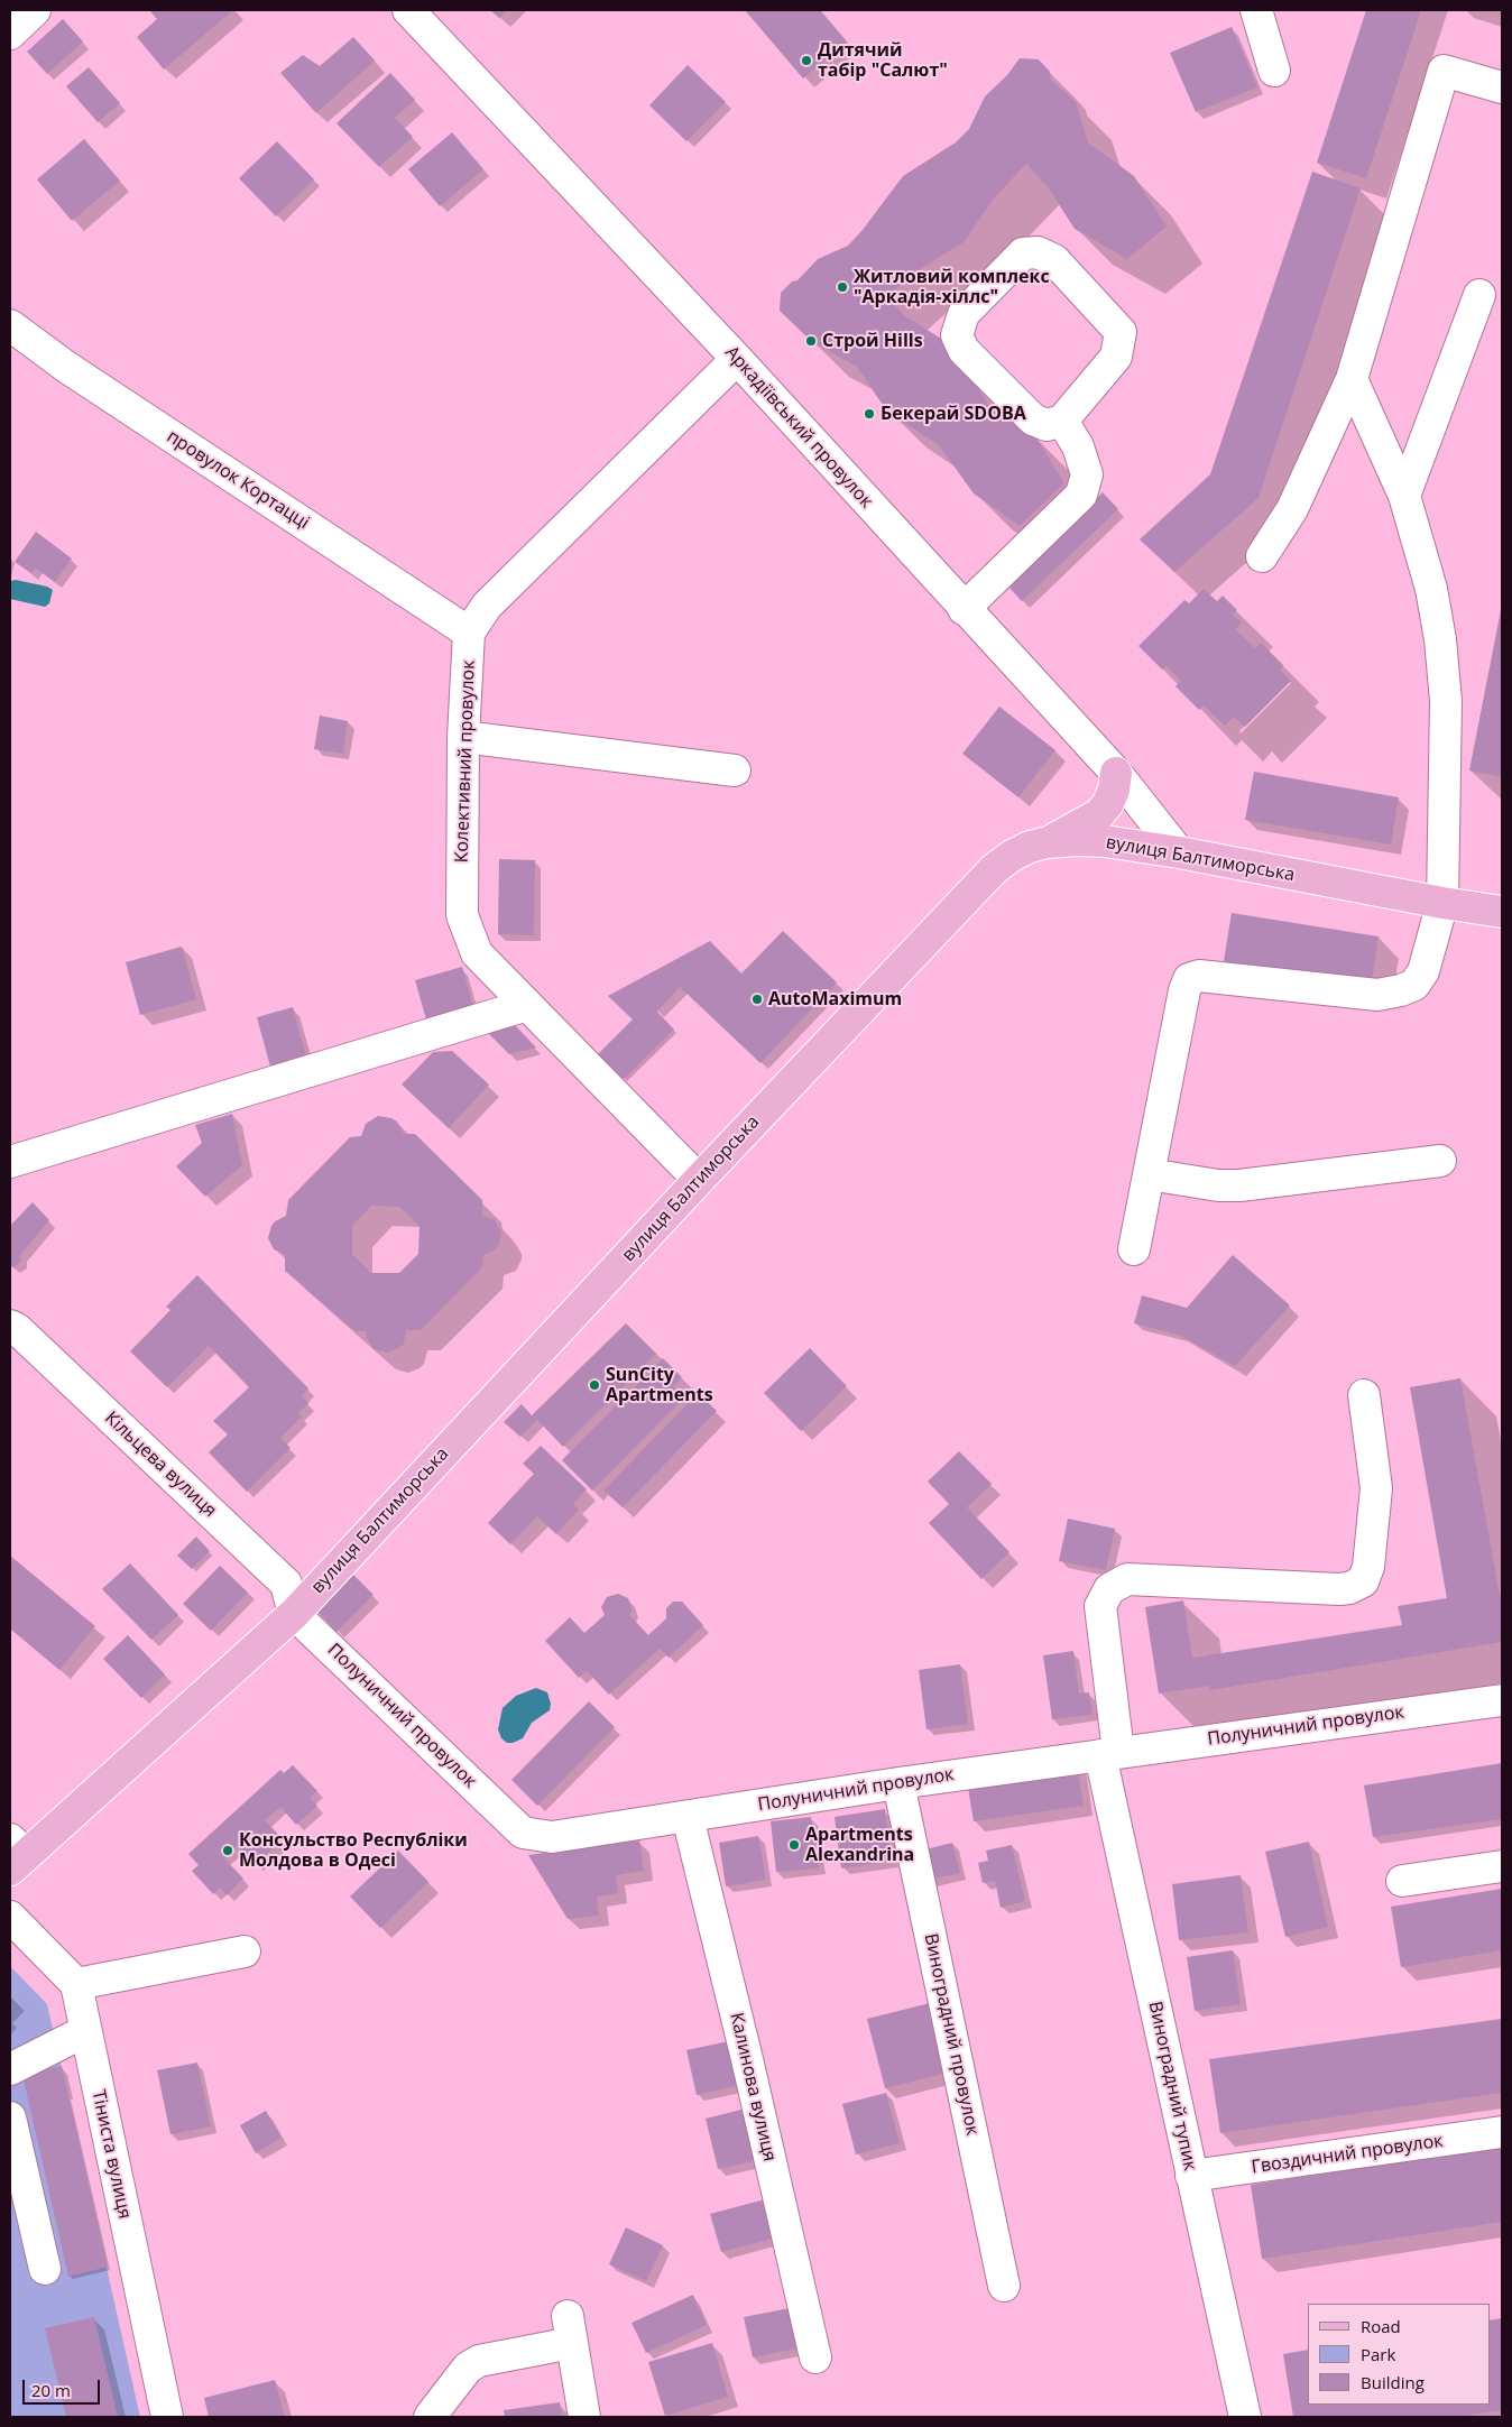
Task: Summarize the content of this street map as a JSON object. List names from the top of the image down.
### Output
{
  "streets": {
    "main road": ["вулиця Балтиморська"],
    "street": [
      "Аркадіївський провулок",
      "провулок Кортацці",
      "Колективний провулок",
      "Кільцева вулиця",
      "Полуничний провулок",
      "Виноградний провулок",
      "Виноградний тупик",
      "Калинова вулиця",
      "Тіниста вулиця",
      "Гвоздичний провулок"
    ]
  },
  "crossings": [
    ["Аркадіївський провулок", "Колективний провулок"],
    ["Аркадіївський провулок", "вулиця Балтиморська"],
    ["провулок Кортацці", "Колективний провулок"],
    ["Колективний провулок", "вулиця Балтиморська"],
    ["вулиця Балтиморська", "Кільцева вулиця"],
    ["вулиця Балтиморська", "Полуничний провулок"],
    ["Кільцева вулиця", "Полуничний провулок"],
    ["Полуничний провулок", "Виноградний провулок"],
    ["Полуничний провулок", "Виноградний тупик"],
    ["Полуничний провулок", "Калинова вулиця"],
    ["Виноградний тупик", "Гвоздичний провулок"]
  ],
  "places": [
    "Дитячий табір \"Салют\"",
    "Житловий комплекс \"Аркадія-хіллс\"",
    "Строй Hills",
    "Бекерай SDOBA",
    "AutoMaximum",
    "SunCity Apartments",
    "Apartments Alexandrina",
    "Консульство Республіки Молдова в Одесі"
  ],
  "legend": ["Road", "Park", "Building"],
  "scale_bar": "20 m"
}
